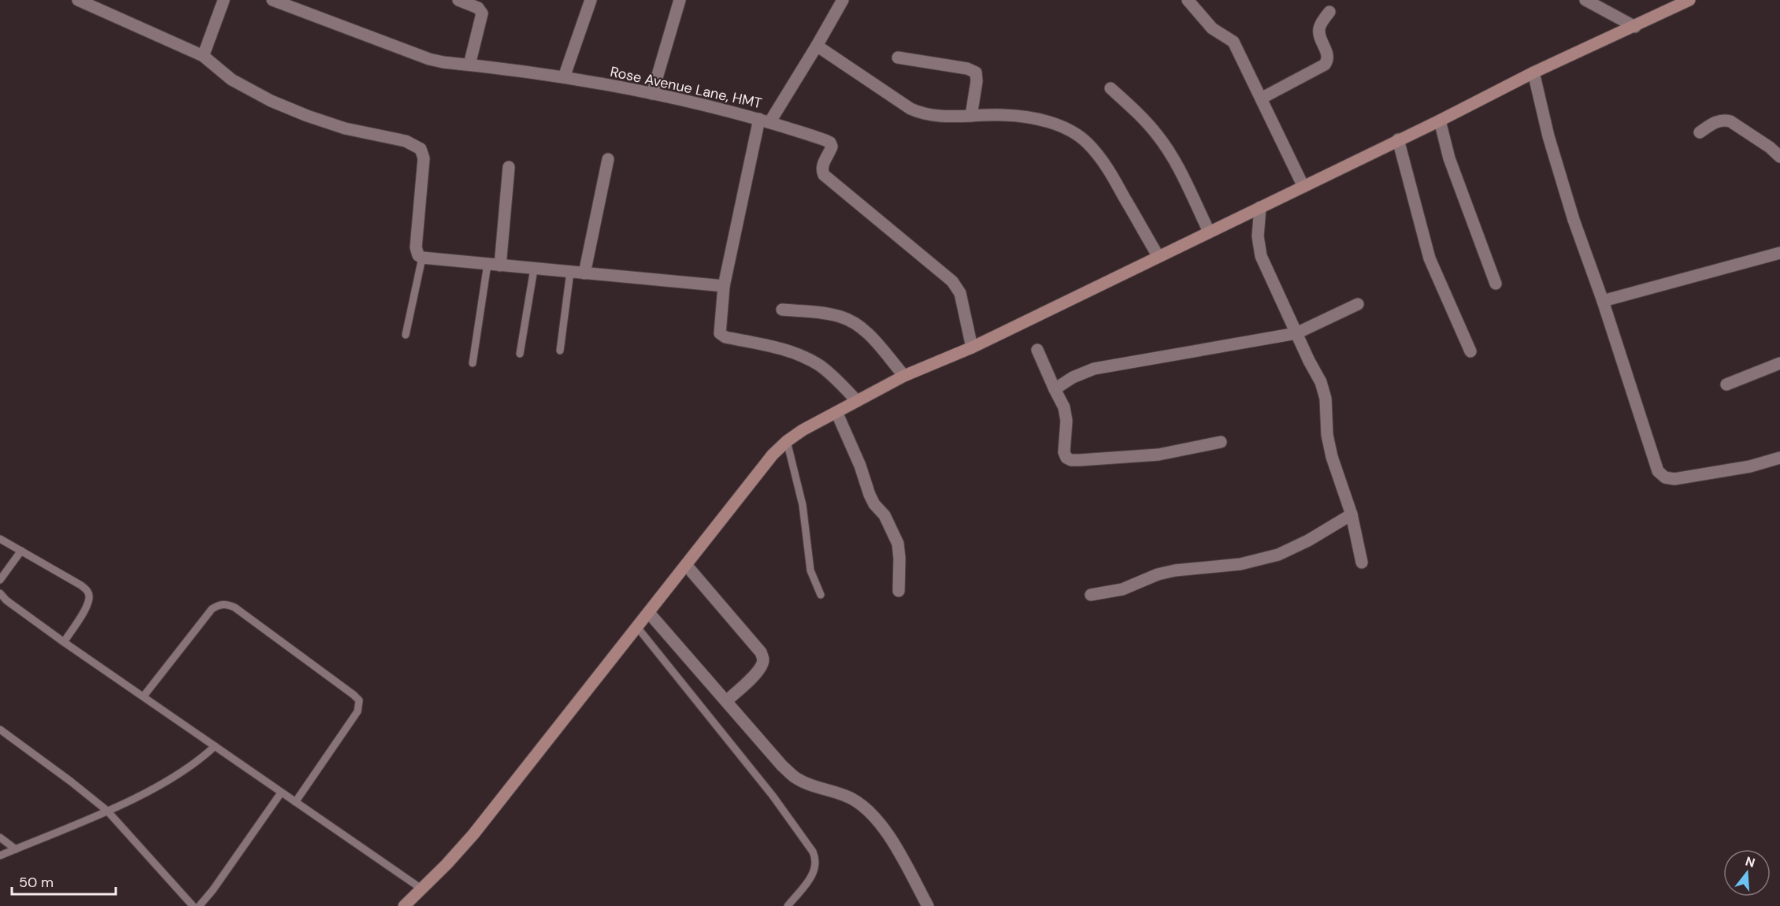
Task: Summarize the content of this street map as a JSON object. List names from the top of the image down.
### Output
{
  "streets": {
    "street": ["Rose Avenue Lane, HMT"]
  },
  "scale_bar": "50 m",
  "north": "top"
}
